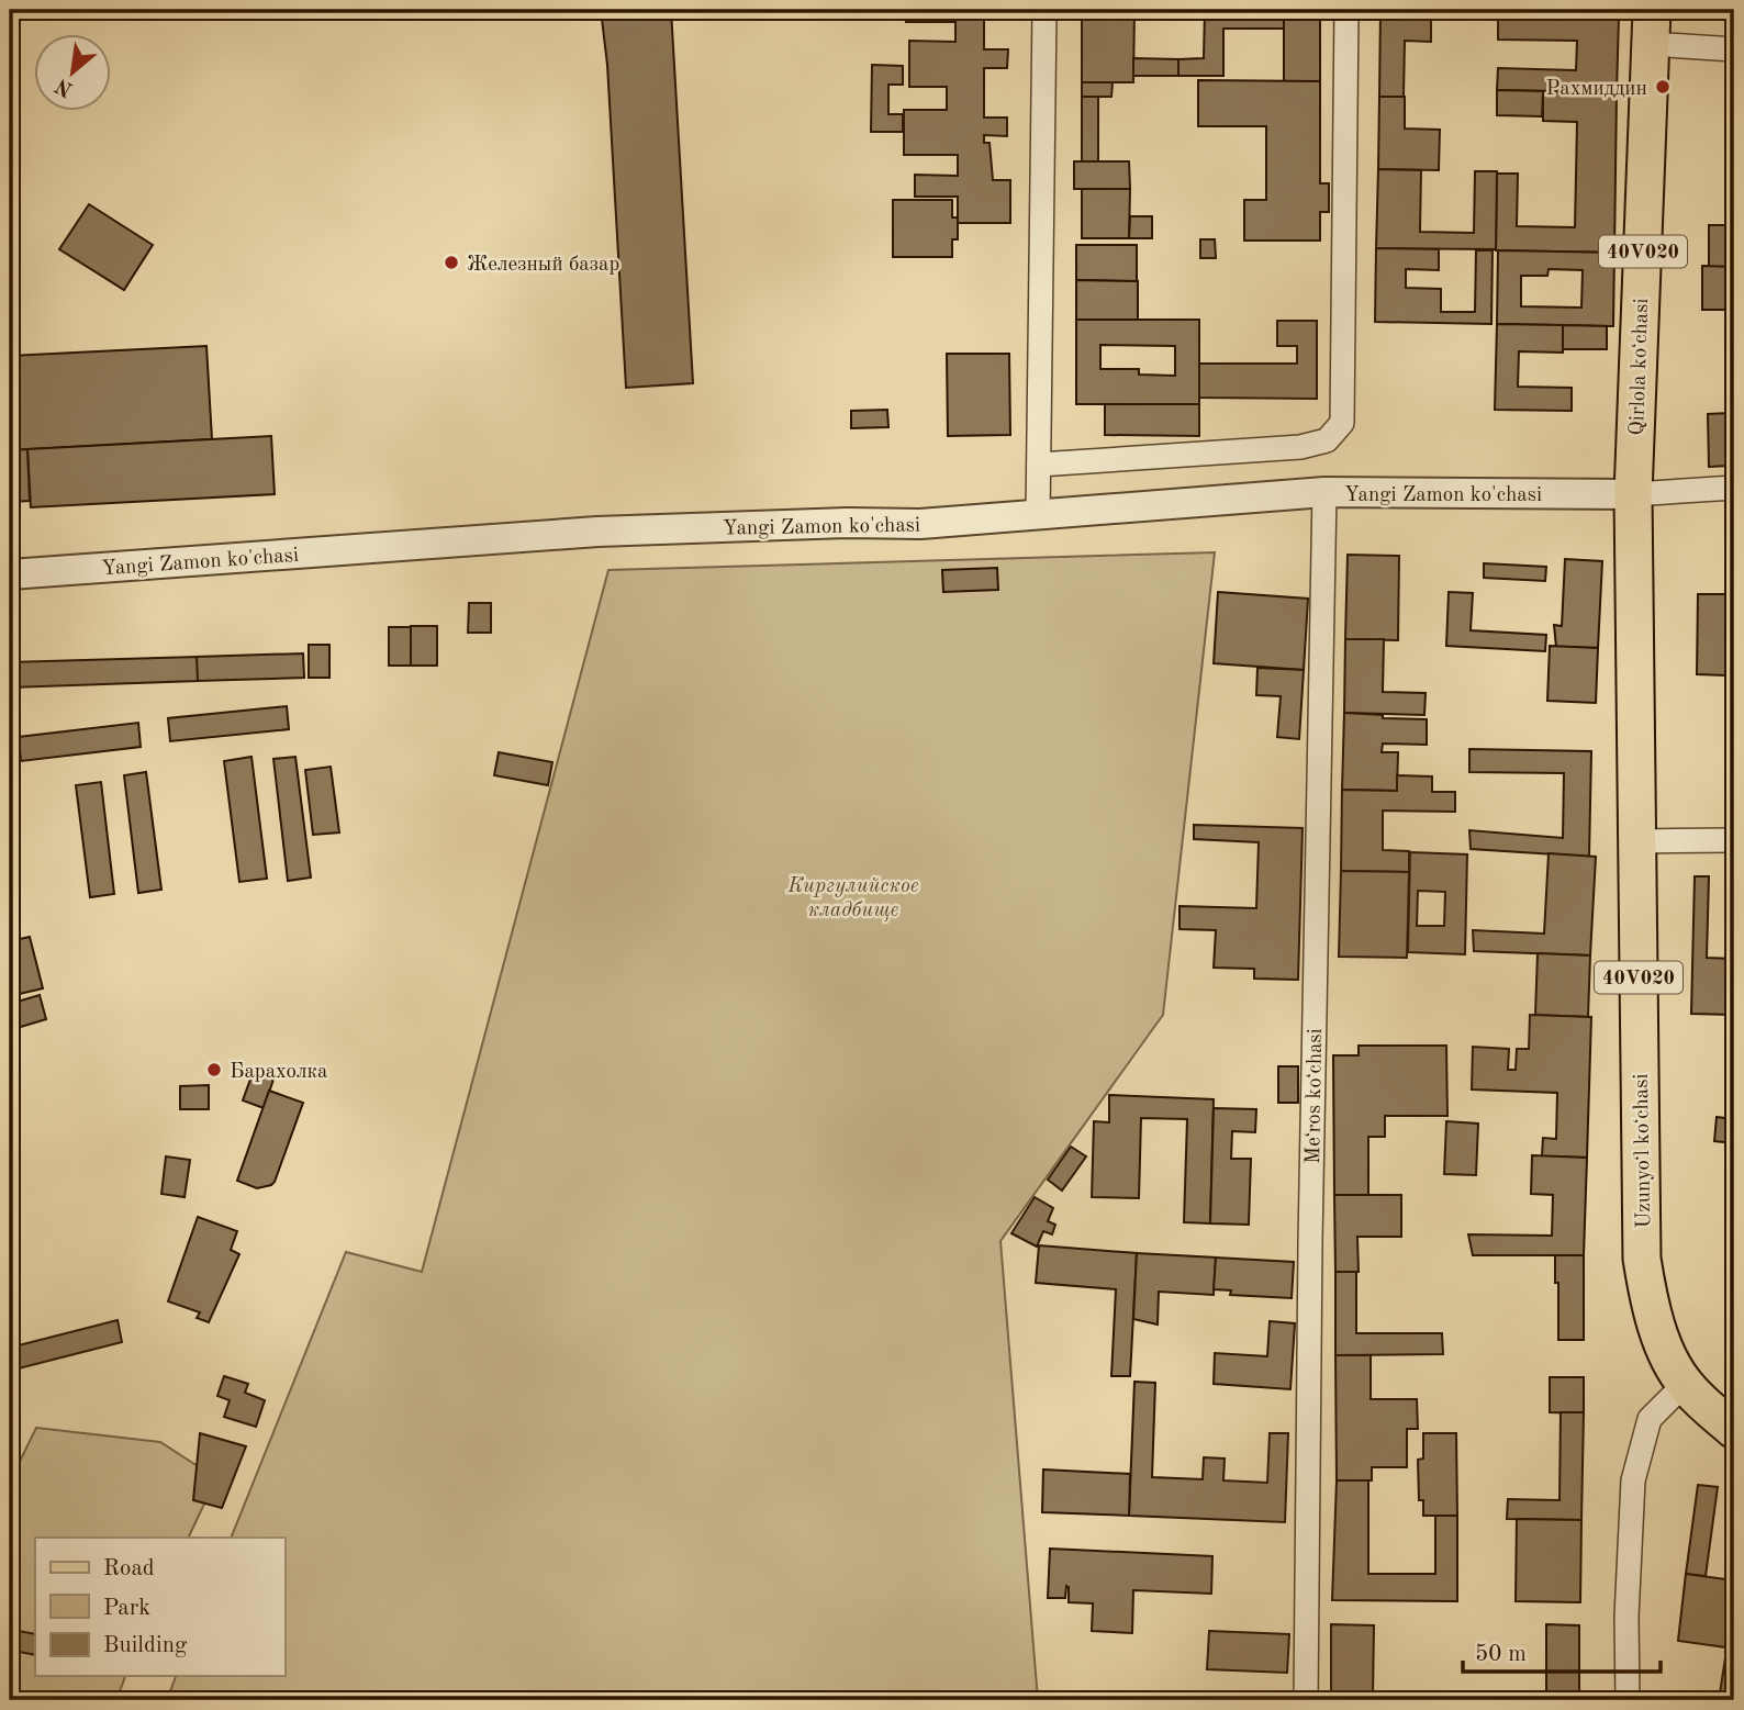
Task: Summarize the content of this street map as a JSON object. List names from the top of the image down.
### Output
{
  "streets": {
    "main road": ["40V020", "Qirlola koʻchasi", "Uzunyoʻl koʻchasi"],
    "street": ["Yangi Zamon ko'chasi", "Meʻros koʻchasi"]
  },
  "crossings": [
    ["Qirlola koʻchasi", "Yangi Zamon ko'chasi"],
    ["Qirlola koʻchasi", "Uzunyoʻl koʻchasi"],
    ["Yangi Zamon ko'chasi", "Meʻros koʻchasi"],
    ["Yangi Zamon ko'chasi", "Uzunyoʻl koʻchasi"]
  ],
  "parks": ["Киргулийское кладбище"],
  "places": ["Рахмиддин", "Железный базар", "Барахолка"],
  "legend": ["Road", "Park", "Building"],
  "scale_bar": "50 m",
  "north": "bottom left"
}
